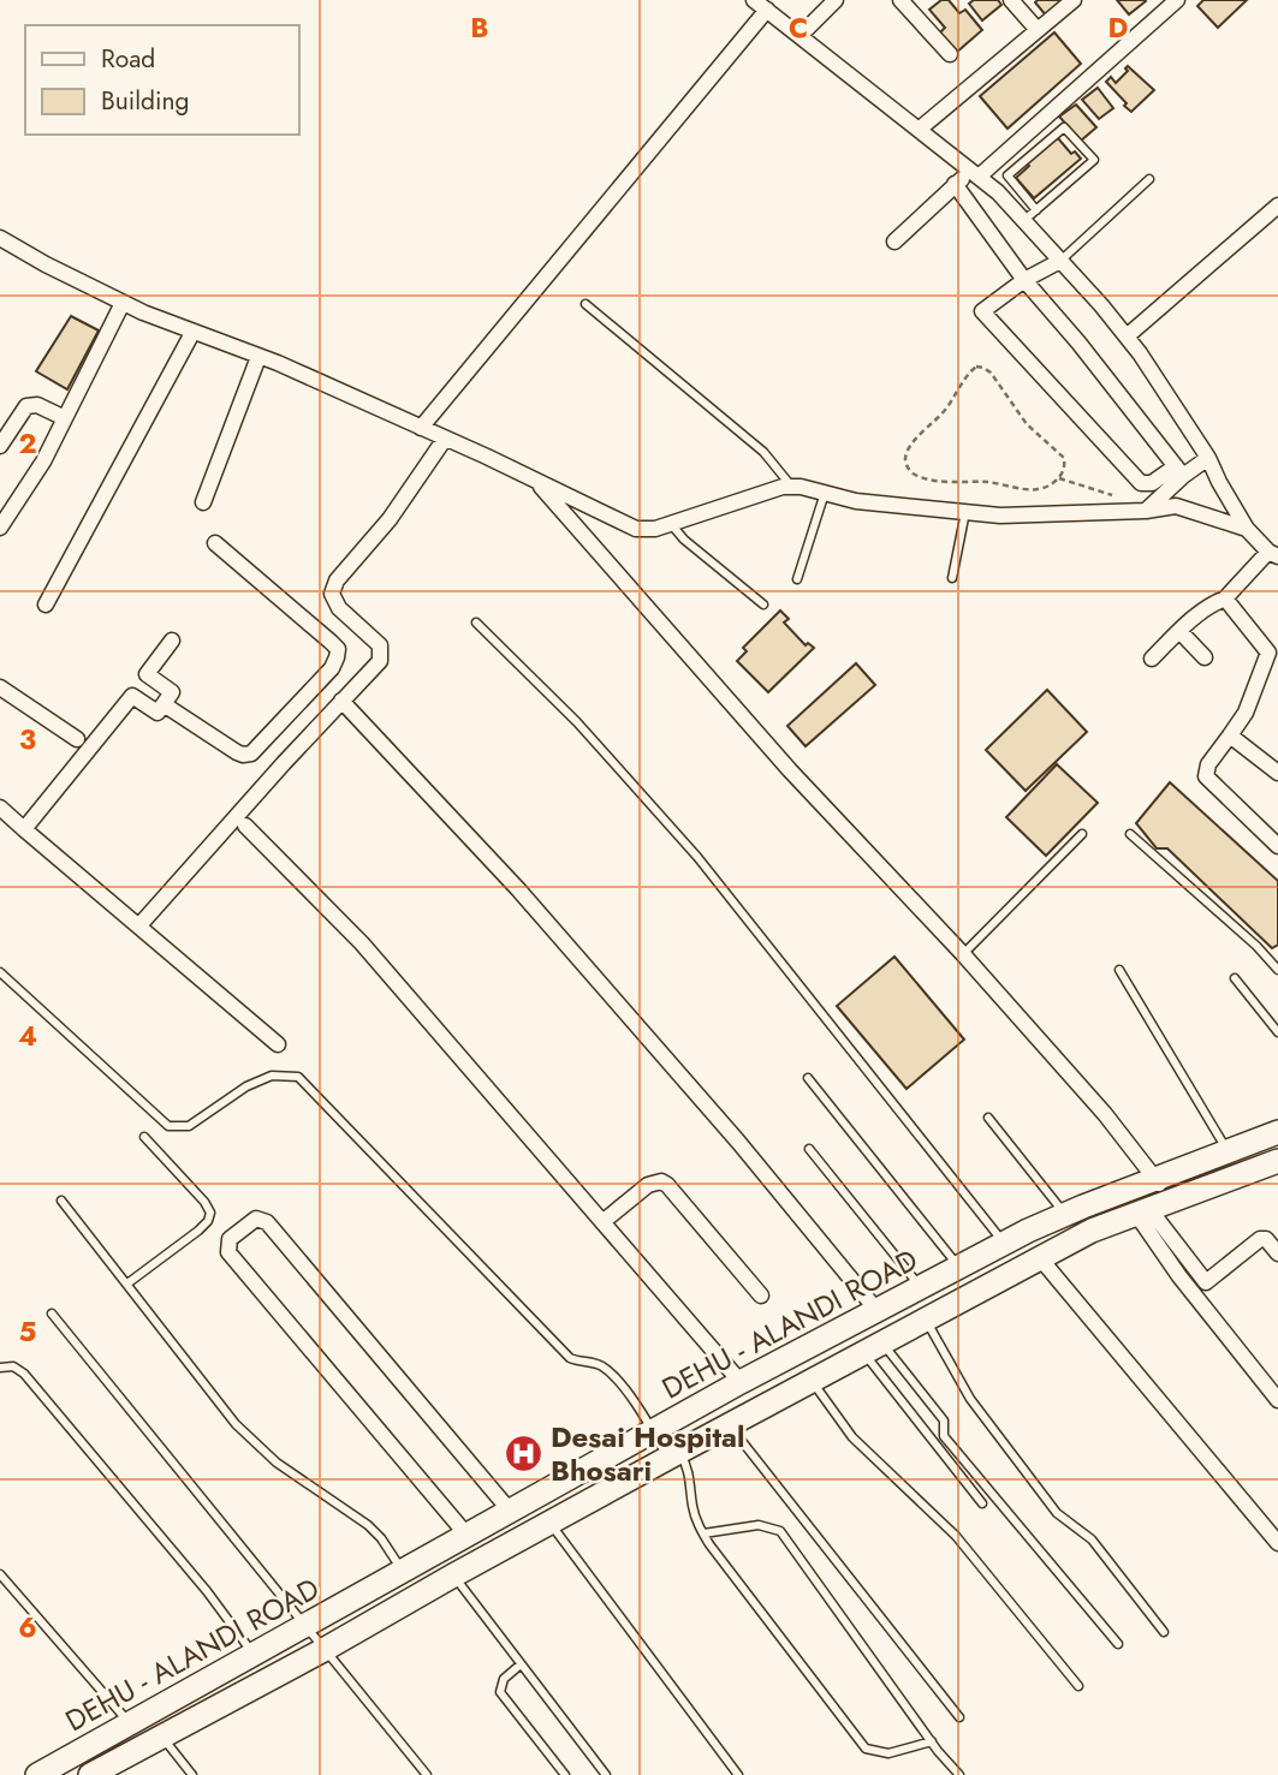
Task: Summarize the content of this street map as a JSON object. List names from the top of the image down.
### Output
{
  "streets": {
    "main road": ["DEHU - ALANDI ROAD"]
  },
  "places": {
    "hospital": ["Desai Hospital Bhosari"]
  },
  "legend": ["Road", "Building"],
  "grid": {
    "columns": ["B", "C", "D"],
    "rows": [
      "2",
      "3",
      "4",
      "5",
      "6"
    ]
  }
}
